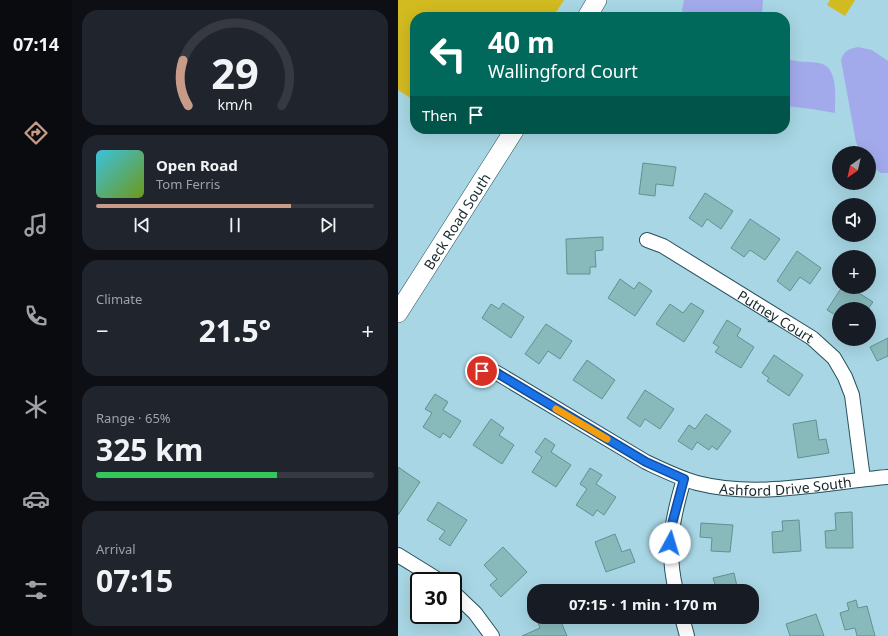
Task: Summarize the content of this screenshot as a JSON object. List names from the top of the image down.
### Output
{
  "streets": {
    "main road": ["Beck Road South"],
    "street": ["Putney Court", "Ashford Drive South"]
  },
  "crossings": [
    ["Putney Court", "Ashford Drive South"]
  ],
  "north": "bottom left",
  "page": {
    "tabs": "07:14",
    "turn": ["40 m", "Wallingford Court"],
    "then": "Then",
    "map_buttons": ["+", "−"],
    "song": ["Open Road", "Tom Ferris"],
    "tile": [
      "Climate",
      ["Range · 65%", "325 km"],
      ["Arrival", "07:15"]
    ],
    "heat": ["−", "21.5°", "+"],
    "limit": "30",
    "trip": "07:15 · 1 min · 170 m",
    "gauge": ["29", "km/h"]
  }
}
